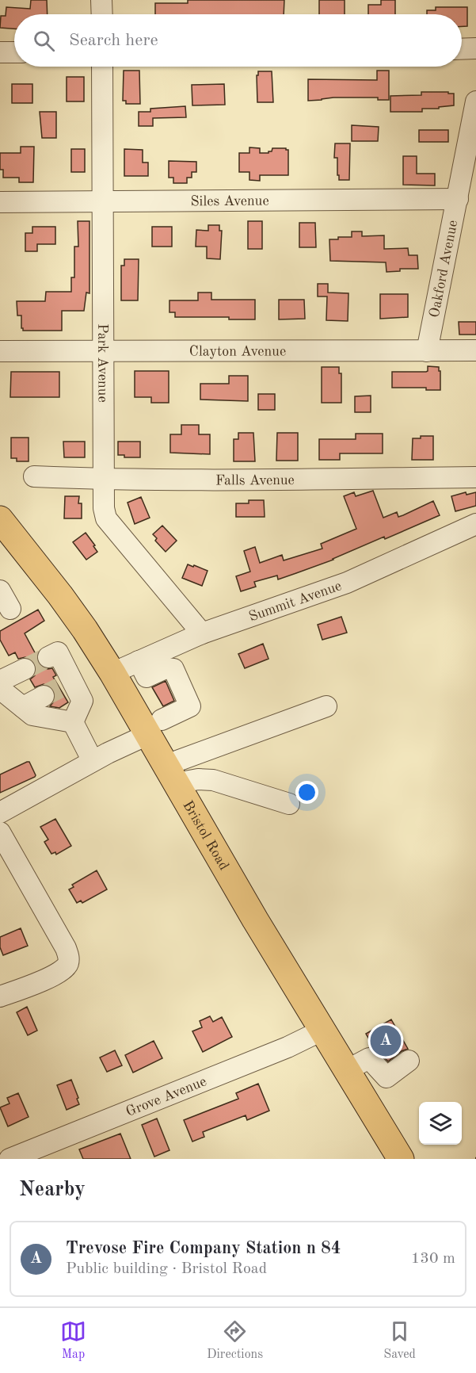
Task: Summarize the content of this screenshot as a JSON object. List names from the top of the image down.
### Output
{
  "streets": {
    "main road": ["Bristol Road"],
    "street": [
      "Siles Avenue",
      "Oakford Avenue",
      "Clayton Avenue",
      "Park Avenue",
      "Falls Avenue",
      "Summit Avenue",
      "Grove Avenue"
    ]
  },
  "crossings": [
    ["Siles Avenue", "Oakford Avenue"],
    ["Siles Avenue", "Park Avenue"],
    ["Oakford Avenue", "Clayton Avenue"],
    ["Clayton Avenue", "Park Avenue"],
    ["Park Avenue", "Falls Avenue"],
    ["Park Avenue", "Summit Avenue"],
    ["Summit Avenue", "Bristol Road"],
    ["Bristol Road", "Grove Avenue"]
  ],
  "page": {
    "search": "Search here",
    "pins": "A",
    "heading": "Nearby",
    "list": [
      {
        "mark": "A",
        "name": "Trevose Fire Company Station n 84",
        "note": "Public building · Bristol Road",
        "value": "130 m"
      }
    ],
    "nav": ["Map", "Directions", "Saved"]
  }
}
